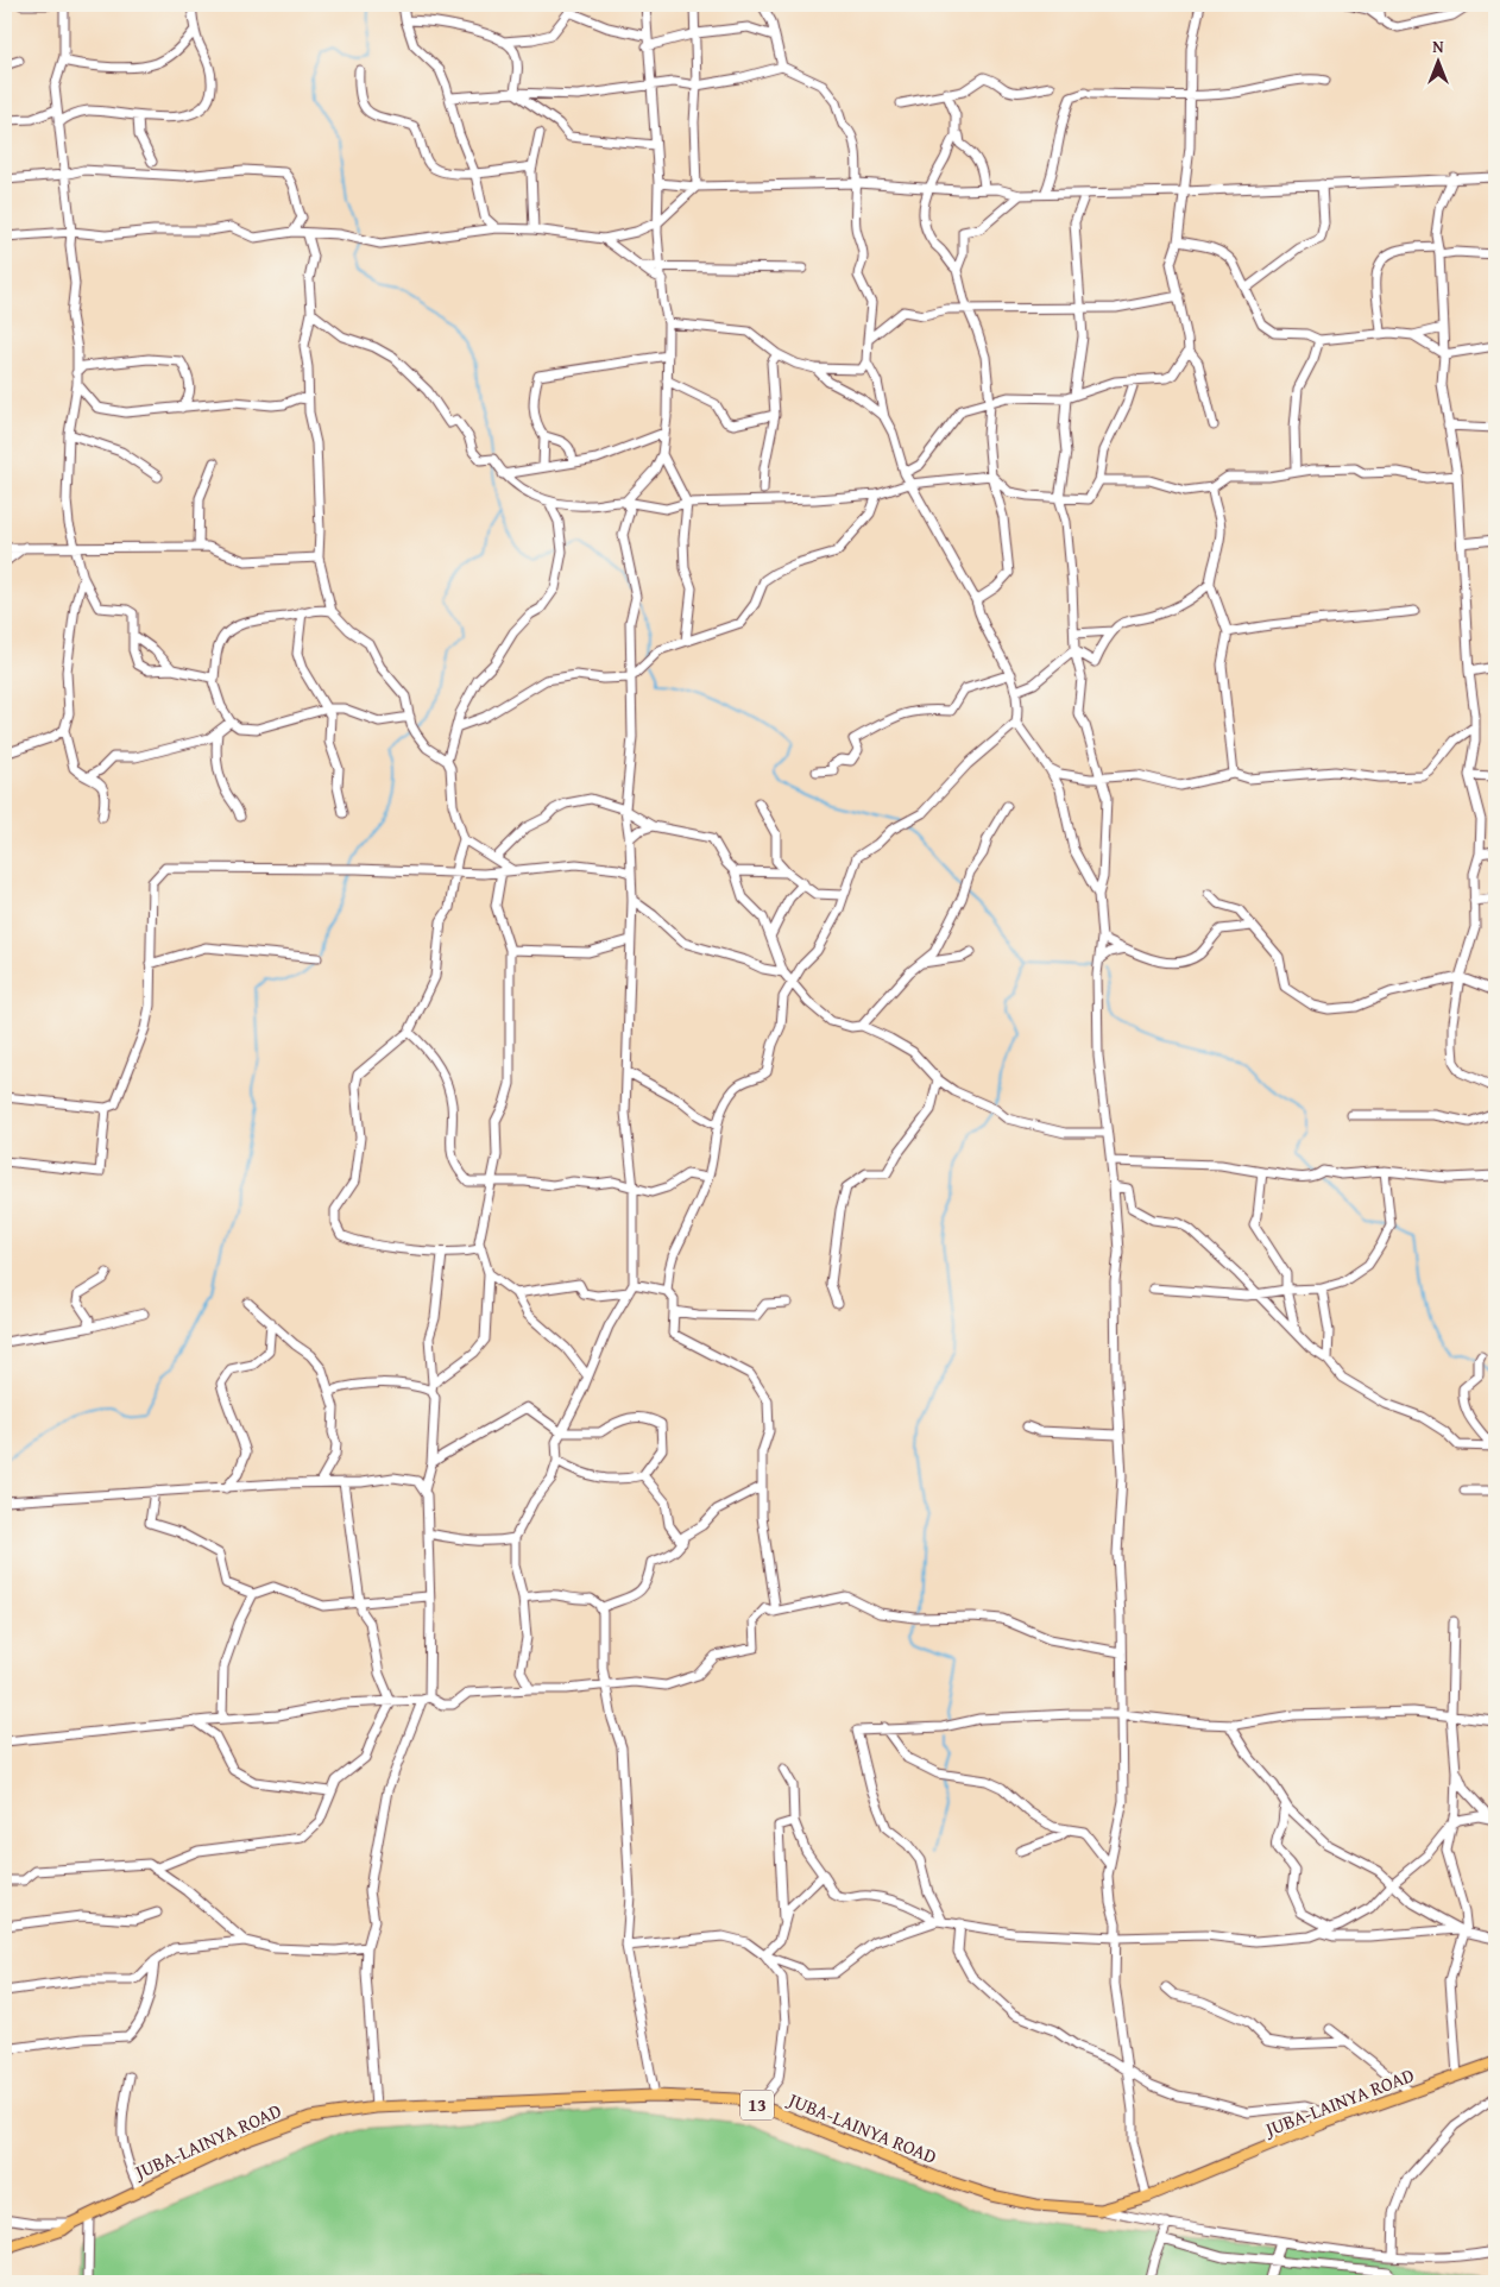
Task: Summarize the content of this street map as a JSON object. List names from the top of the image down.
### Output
{
  "streets": {
    "main road": ["JUBA-LAINYA ROAD", "13"]
  },
  "north": "top"
}
